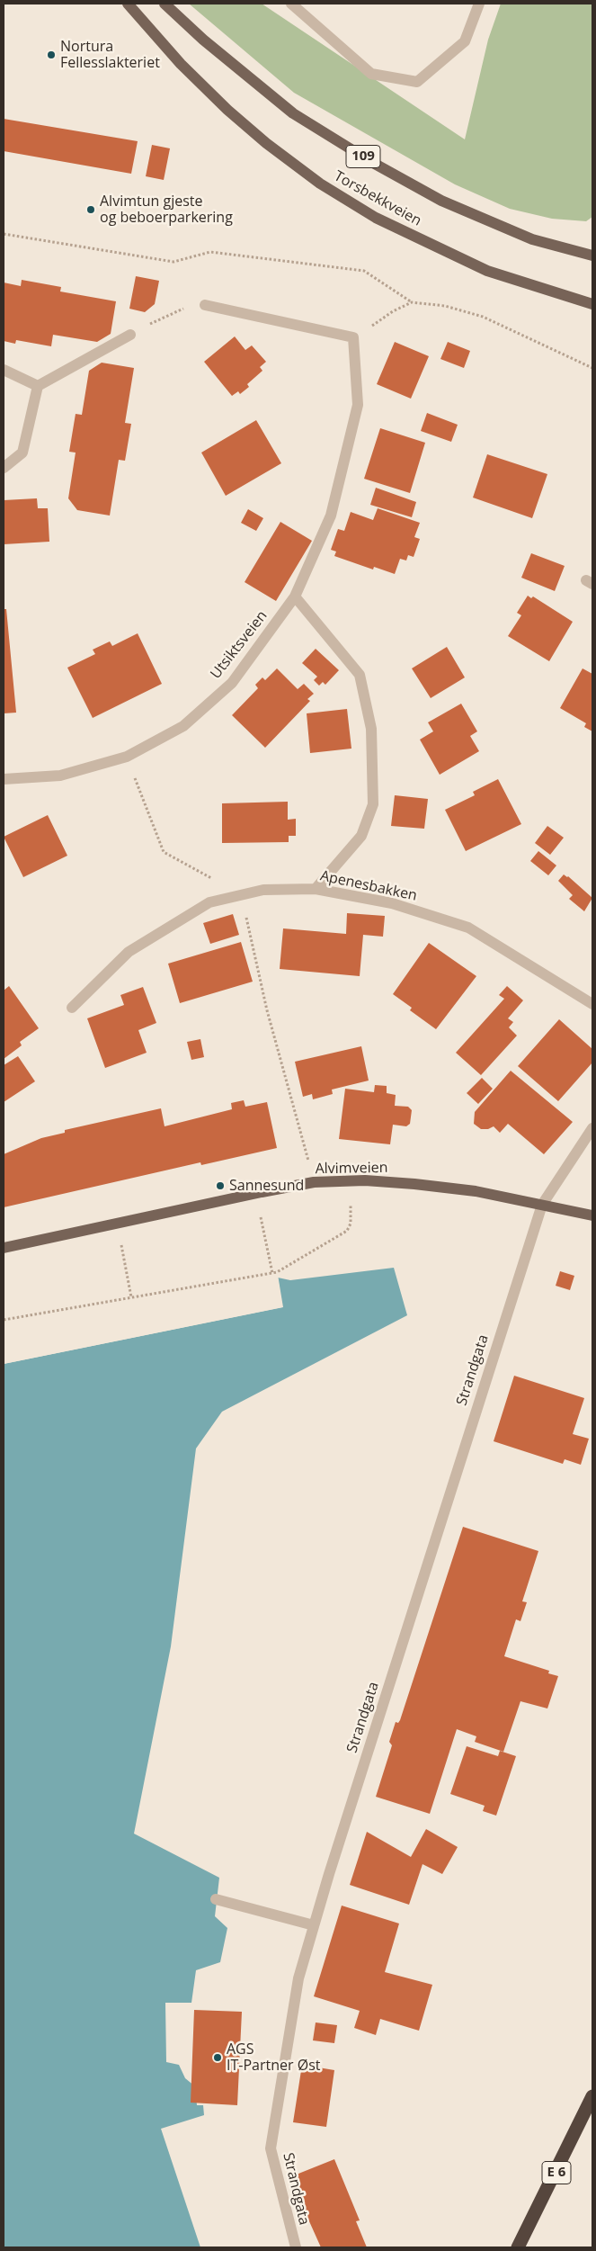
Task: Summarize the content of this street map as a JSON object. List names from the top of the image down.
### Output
{
  "streets": {
    "highway": ["E 6"],
    "main road": ["109", "Torsbekkveien", "Alvimveien"],
    "street": ["Utsiktsveien", "Apenesbakken", "Strandgata"]
  },
  "crossings": [
    ["Alvimveien", "Strandgata"]
  ],
  "places": [
    "Nortura Fellesslakteriet",
    "Alvimtun gjeste og beboerparkering",
    "Sannesund",
    "AGS IT-Partner Øst"
  ]
}
